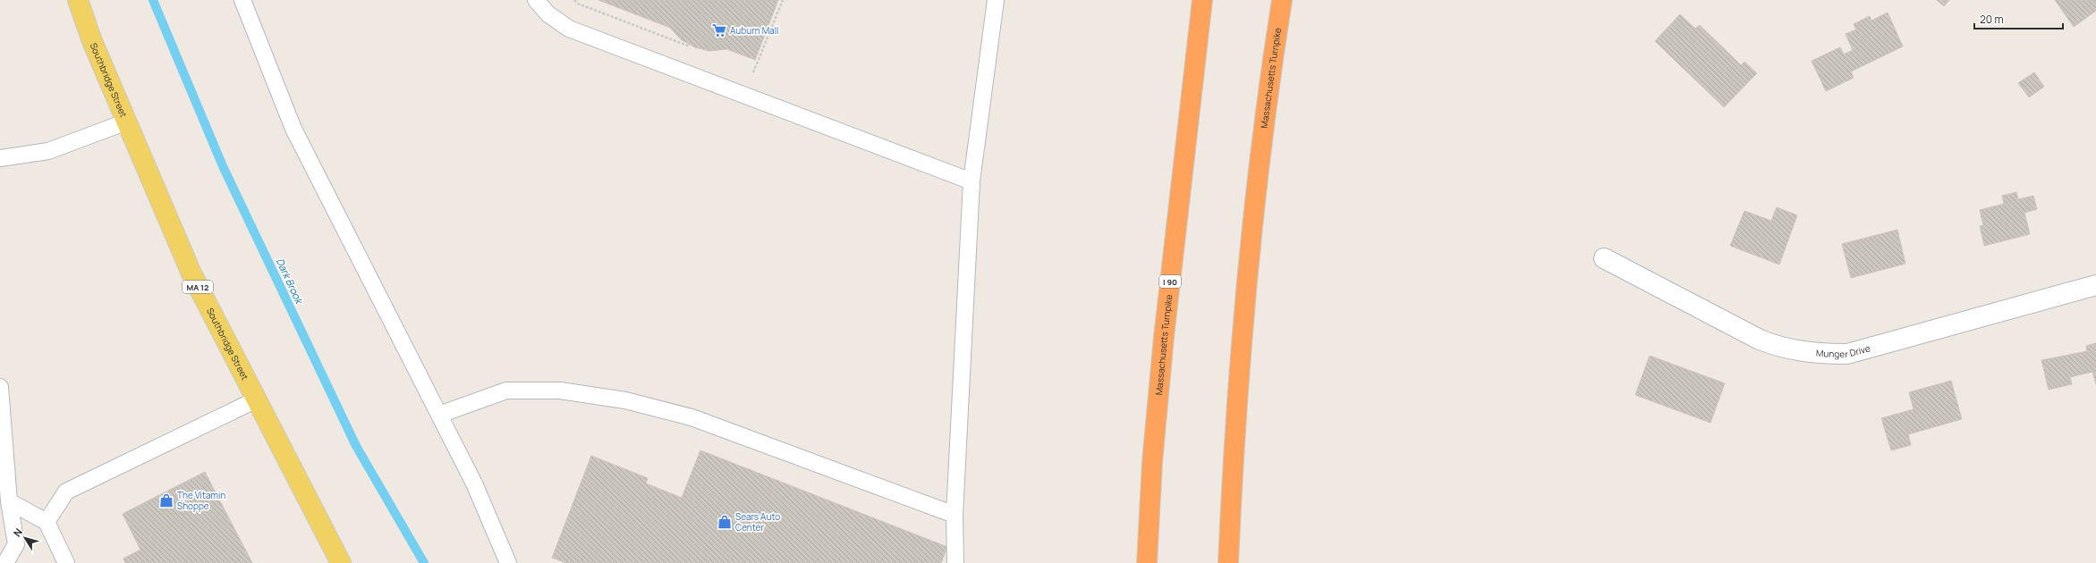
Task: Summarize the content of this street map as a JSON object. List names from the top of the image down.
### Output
{
  "streets": {
    "highway": ["Massachusetts Turnpike", "I 90"],
    "main road": ["Southbridge Street", "MA 12"],
    "street": ["Munger Drive"]
  },
  "water": ["Dark Brook"],
  "places": {
    "supermarket": ["Auburn Mall"],
    "shop": ["The Vitamin Shoppe", "Sears Auto Center"]
  },
  "scale_bar": "20 m",
  "north": "top left"
}
